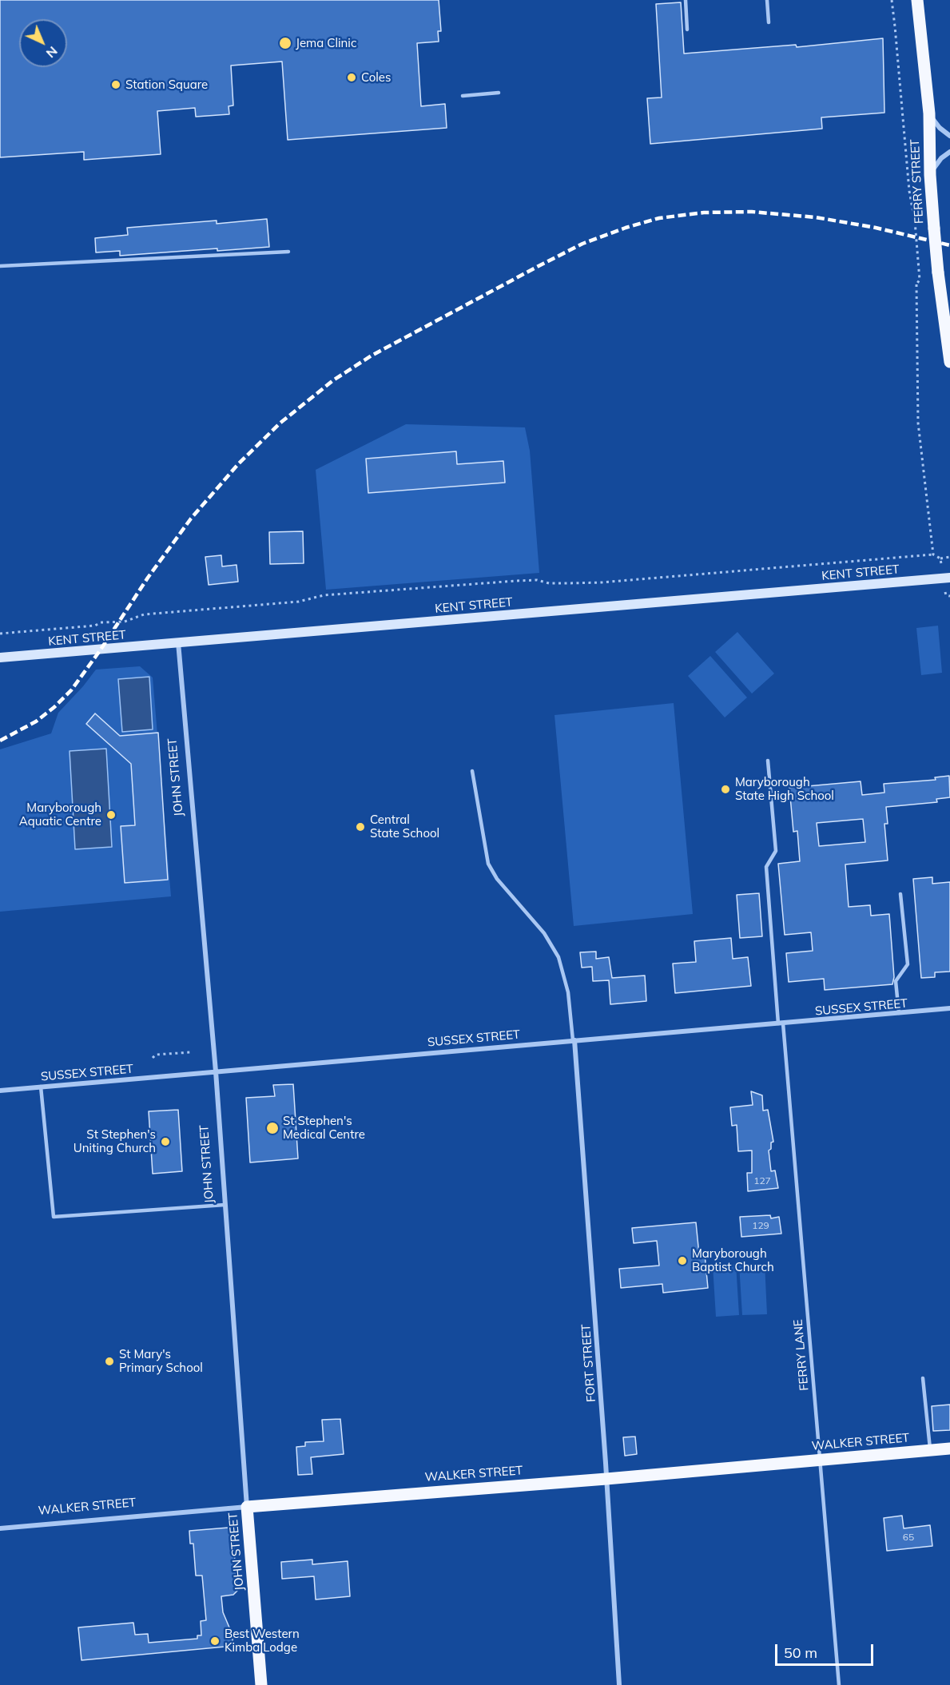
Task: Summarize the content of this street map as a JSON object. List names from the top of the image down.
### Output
{
  "streets": {
    "main road": [
      "FERRY STREET",
      "KENT STREET",
      "JOHN STREET",
      "WALKER STREET"
    ],
    "street": ["SUSSEX STREET", "FORT STREET"],
    "lane": ["FERRY LANE"]
  },
  "crossings": [
    ["KENT STREET", "JOHN STREET"],
    ["JOHN STREET", "SUSSEX STREET"],
    ["JOHN STREET", "WALKER STREET"],
    ["SUSSEX STREET", "FERRY LANE"],
    ["SUSSEX STREET", "FORT STREET"],
    ["FERRY LANE", "WALKER STREET"],
    ["FORT STREET", "WALKER STREET"]
  ],
  "places": [
    "Jema Clinic",
    "Coles",
    "Station Square",
    "Maryborough State High School",
    "Maryborough Aquatic Centre",
    "Central State School",
    "St Stephen's Medical Centre",
    "St Stephen's Uniting Church",
    "Maryborough Baptist Church",
    "St Mary's Primary School",
    "Best Western Kimba Lodge"
  ],
  "house_numbers": ["127", "129", "65"],
  "scale_bar": "50 m",
  "north": "bottom right"
}
